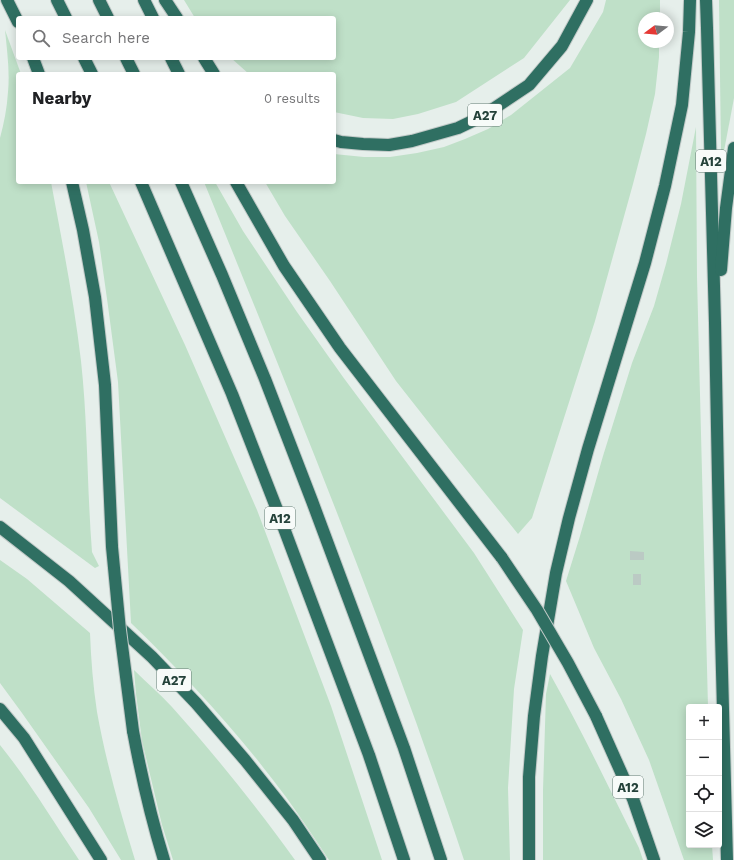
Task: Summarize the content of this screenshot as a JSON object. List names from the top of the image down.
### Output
{
  "streets": {
    "highway": ["A27", "A12"]
  },
  "north": "left",
  "page": {
    "search": "Search here",
    "heading": ["Nearby", "0 results"],
    "map_buttons": ["+", "−"]
  }
}
